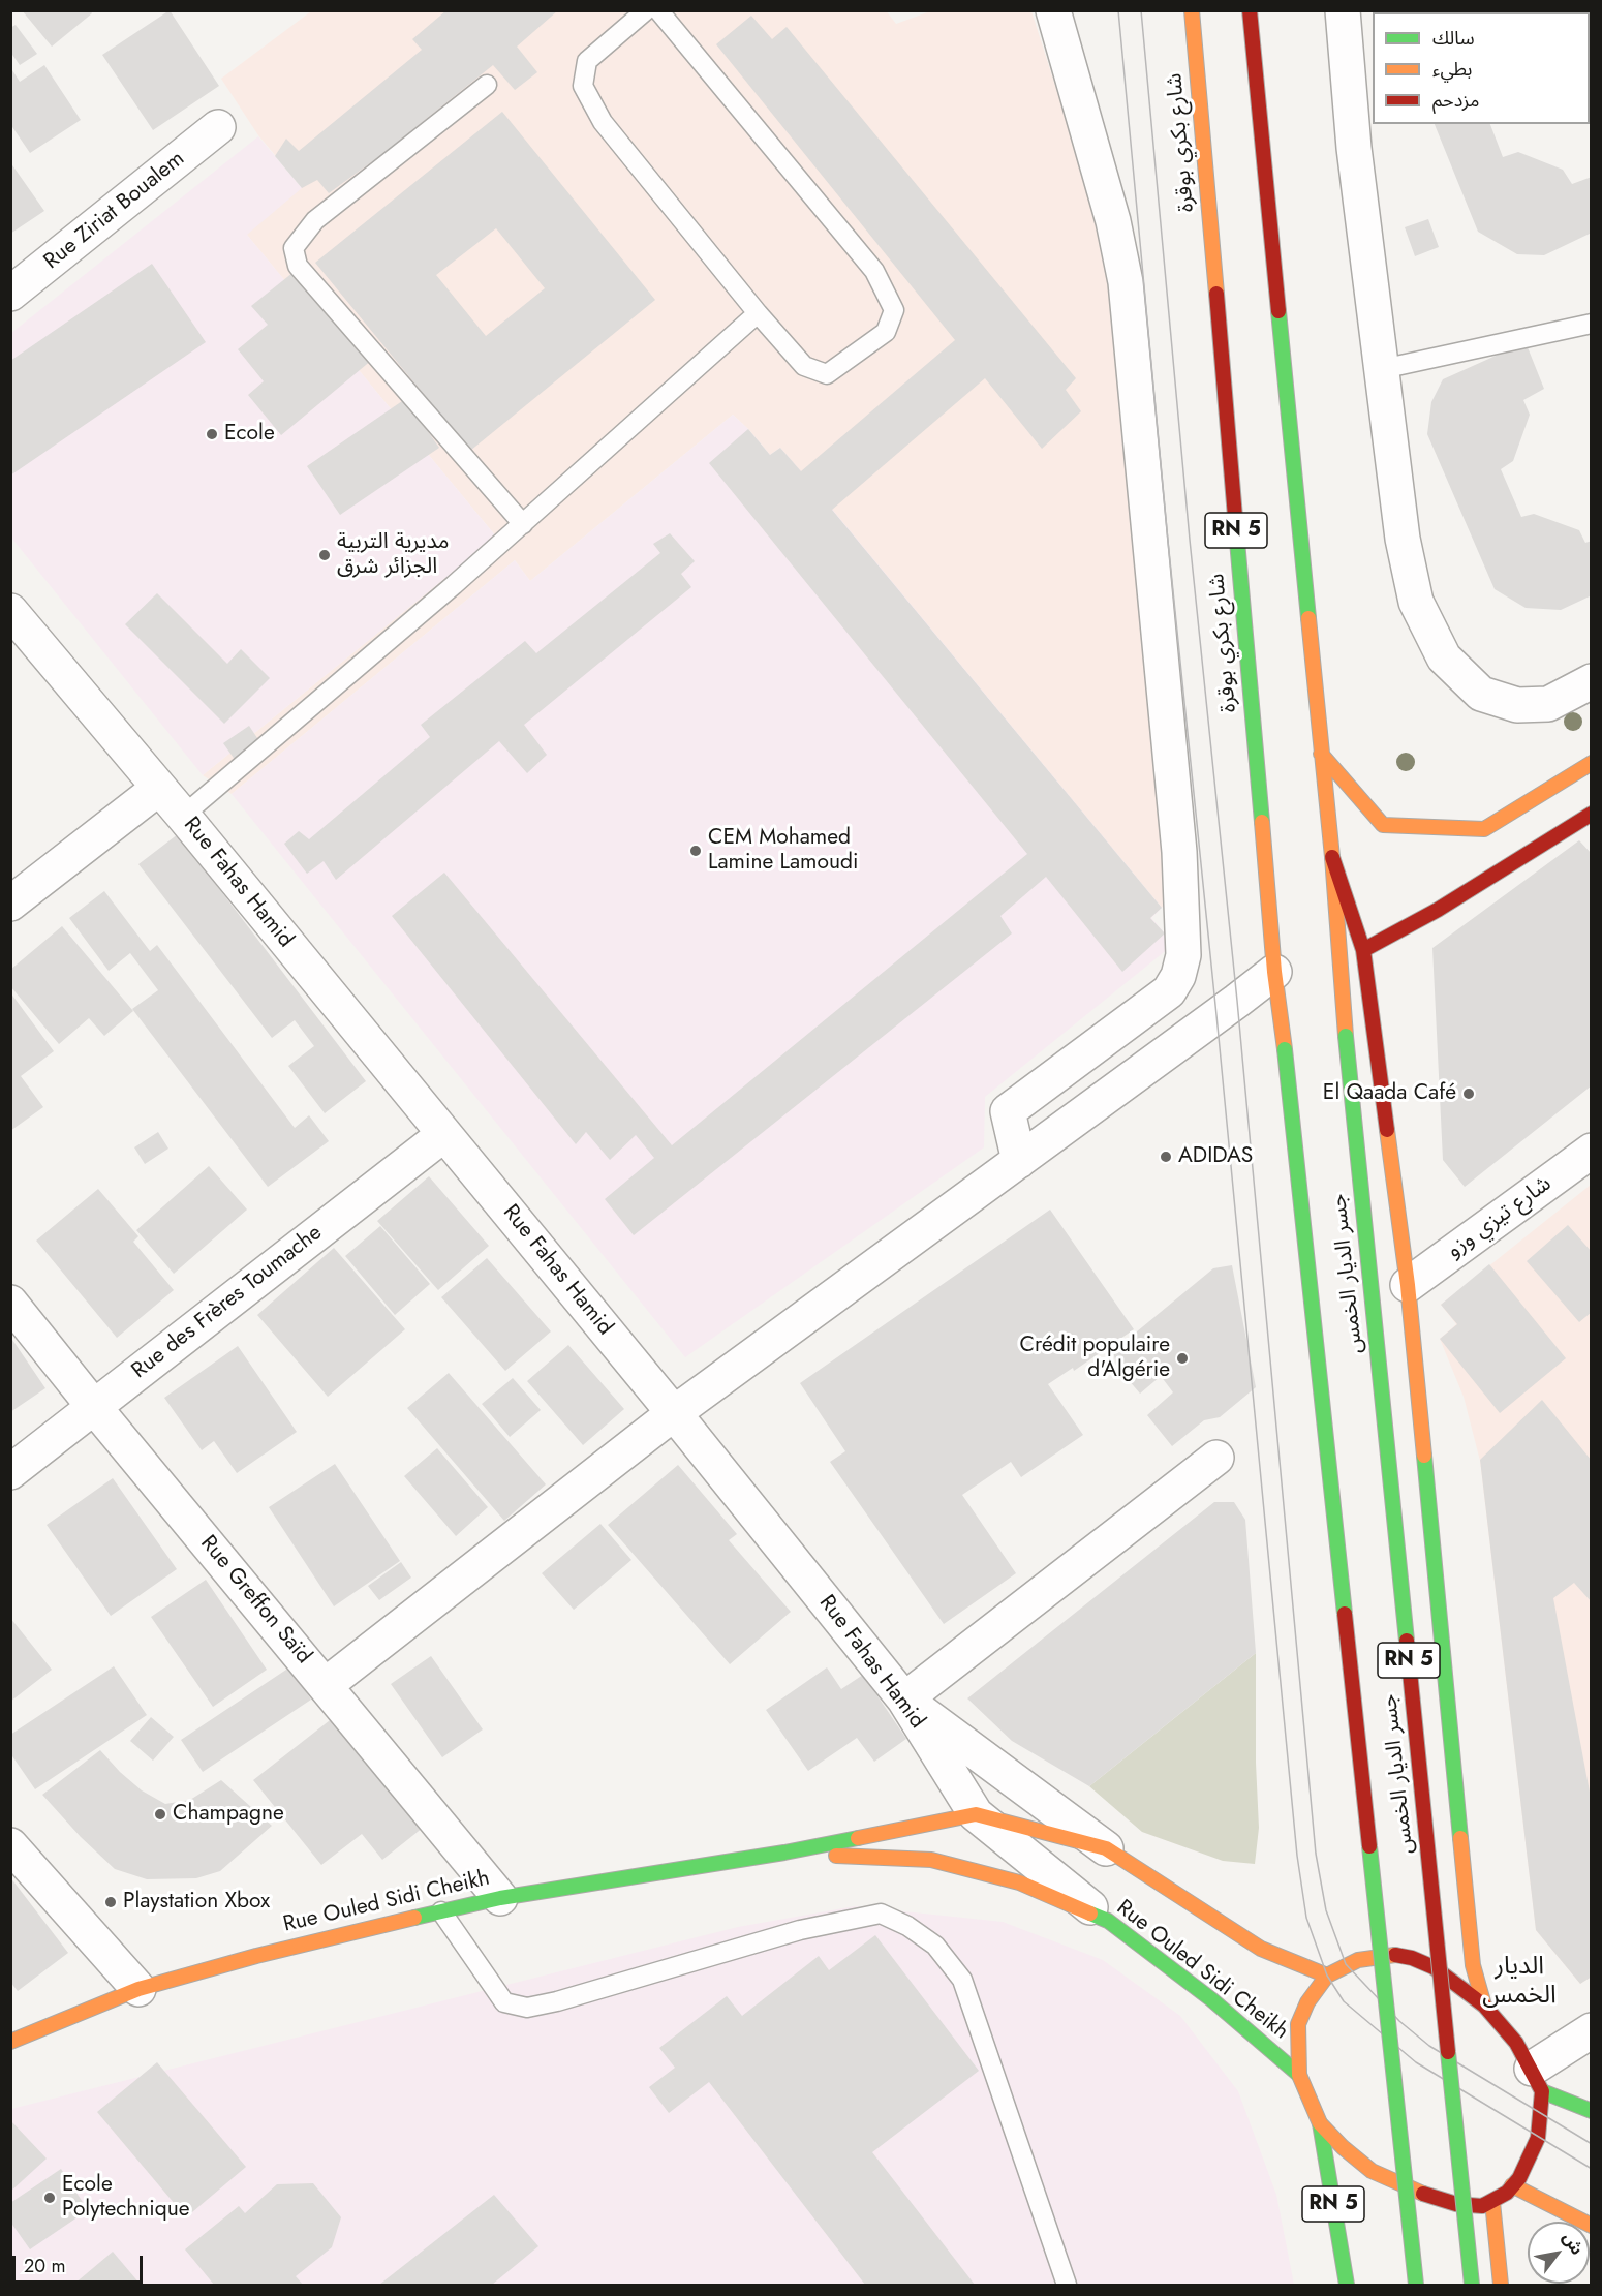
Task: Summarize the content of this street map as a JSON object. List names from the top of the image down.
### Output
{
  "streets": {
    "main road": [
      "شارع بكري بوقرة",
      "RN 5",
      "جسر الديار الخمس",
      "Rue Ouled Sidi Cheikh"
    ],
    "street": [
      "Rue Ziriat Boualem",
      "Rue Fahas Hamid",
      "شارع تيزي وزو",
      "Rue des Frères Toumache",
      "Rue Greffon Saïd"
    ]
  },
  "crossings": [
    ["شارع بكري بوقرة", "جسر الديار الخمس"],
    ["RN 5", "شارع تيزي وزو"],
    ["RN 5", "جسر الديار الخمس"],
    ["Rue Fahas Hamid", "Rue des Frères Toumache"],
    ["Rue Fahas Hamid", "Rue Ouled Sidi Cheikh"],
    ["Rue des Frères Toumache", "Rue Greffon Saïd"],
    ["Rue Greffon Saïd", "Rue Ouled Sidi Cheikh"]
  ],
  "districts": ["الديار الخمس"],
  "places": [
    "Ecole",
    "مديرية التربية الجزائر شرق",
    "CEM Mohamed Lamine Lamoudi",
    "El Qaada Café",
    "ADIDAS",
    "Crédit populaire d'Algérie",
    "Champagne",
    "Playstation Xbox",
    "Ecole Polytechnique"
  ],
  "legend": ["سالك", "بطيء", "مزدحم"],
  "scale_bar": "20 m",
  "north": "top right"
}
